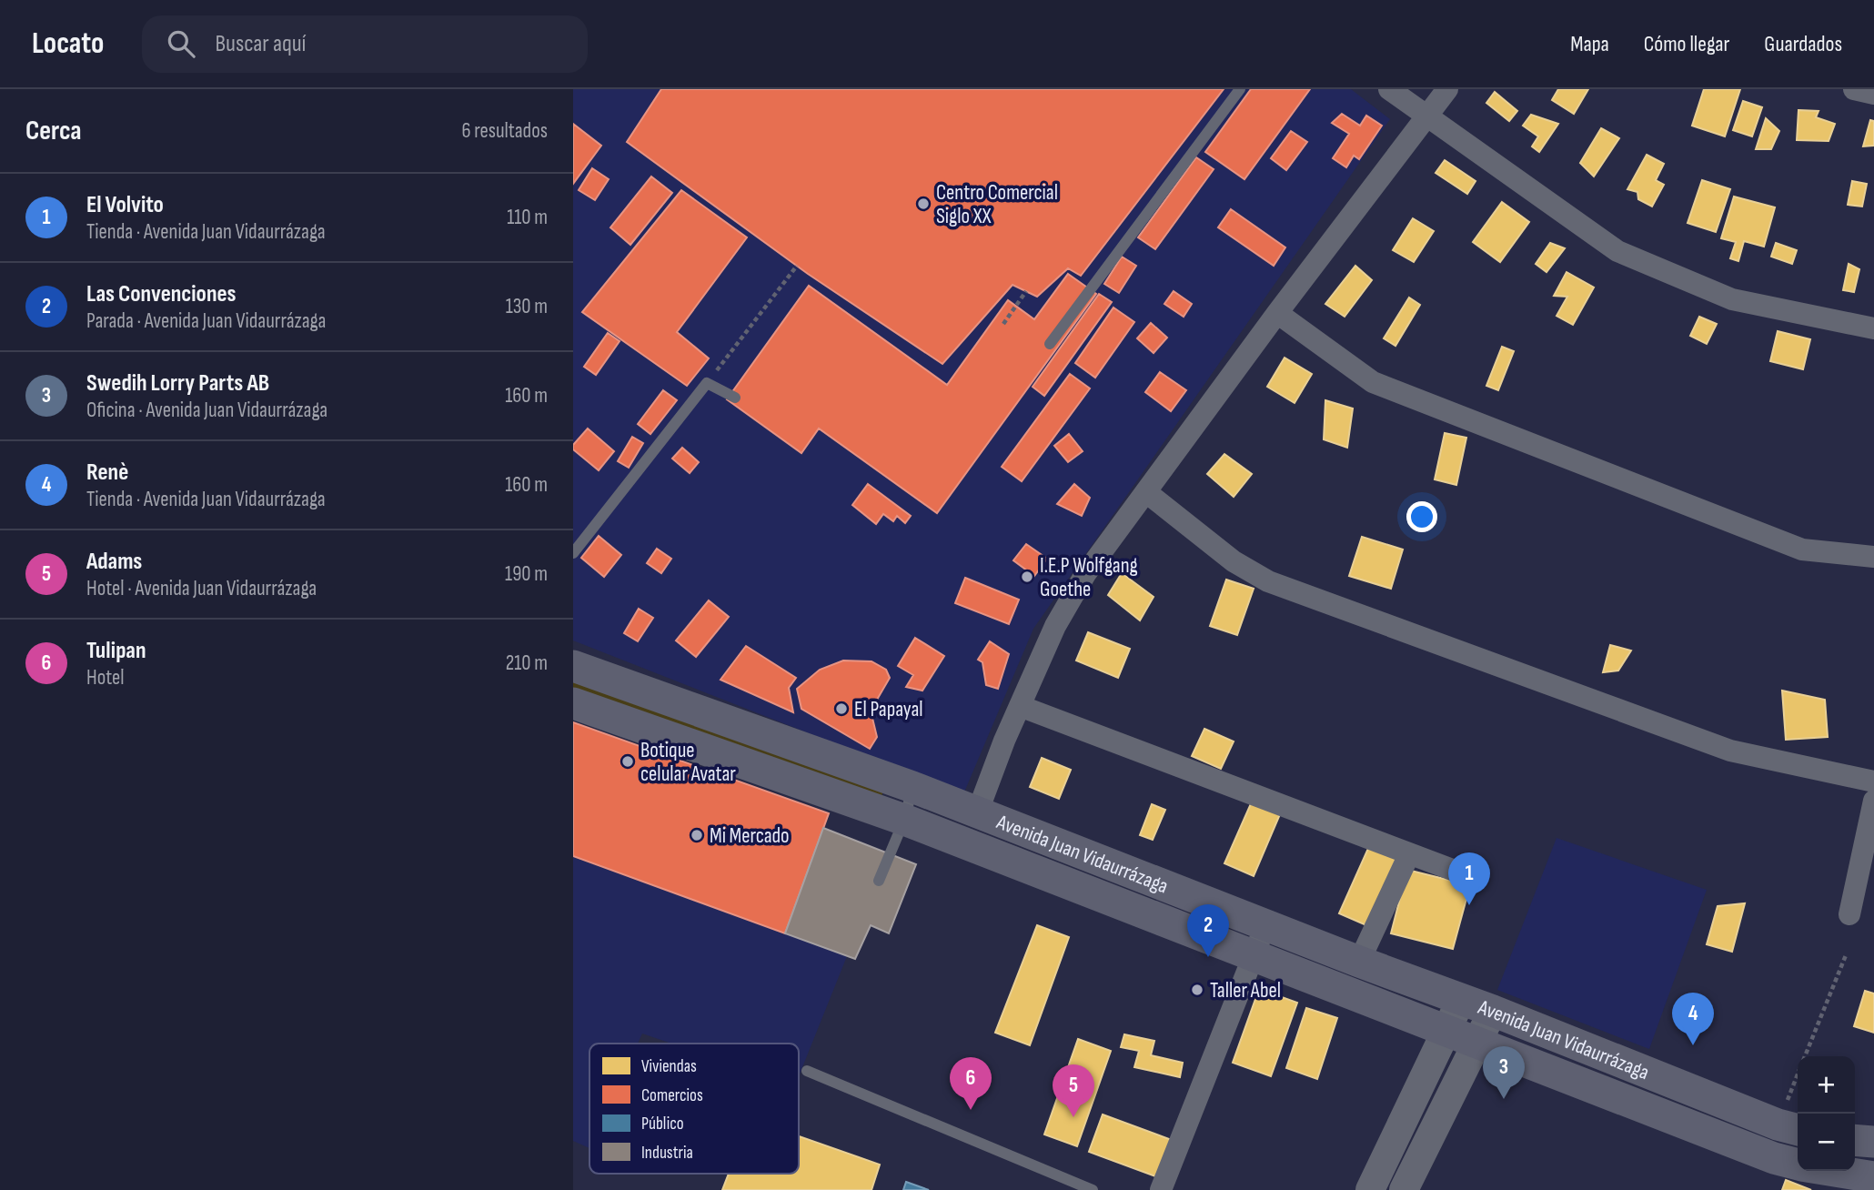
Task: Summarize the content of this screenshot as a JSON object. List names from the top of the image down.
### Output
{
  "streets": {
    "main road": ["Avenida Juan Vidaurrázaga"]
  },
  "places": [
    "Centro Comercial Siglo XX",
    "I.E.P Wolfgang Goethe",
    "El Papayal",
    "Botique celular Avatar",
    "Mi Mercado",
    "Taller Abel"
  ],
  "legend": [
    "Viviendas",
    "Comercios",
    "Público",
    "Industria"
  ],
  "page": {
    "header": "Locato",
    "search": "Buscar aquí",
    "nav": ["Mapa", "Cómo llegar", "Guardados"],
    "heading": ["Cerca", "6 resultados"],
    "list": [
      {
        "mark": "1",
        "name": "El Volvito",
        "note": "Tienda · Avenida Juan Vidaurrázaga",
        "value": "110 m"
      },
      {
        "mark": "2",
        "name": "Las Convenciones",
        "note": "Parada · Avenida Juan Vidaurrázaga",
        "value": "130 m"
      },
      {
        "mark": "3",
        "name": "Swedih Lorry Parts AB",
        "note": "Oficina · Avenida Juan Vidaurrázaga",
        "value": "160 m"
      },
      {
        "mark": "4",
        "name": "Renè",
        "note": "Tienda · Avenida Juan Vidaurrázaga",
        "value": "160 m"
      },
      {
        "mark": "5",
        "name": "Adams",
        "note": "Hotel · Avenida Juan Vidaurrázaga",
        "value": "190 m"
      },
      {
        "mark": "6",
        "name": "Tulipan",
        "note": "Hotel",
        "value": "210 m"
      }
    ],
    "pins": [
      "1",
      "2",
      "4",
      "3",
      "6",
      "5"
    ],
    "map_buttons": ["+", "−"]
  }
}
